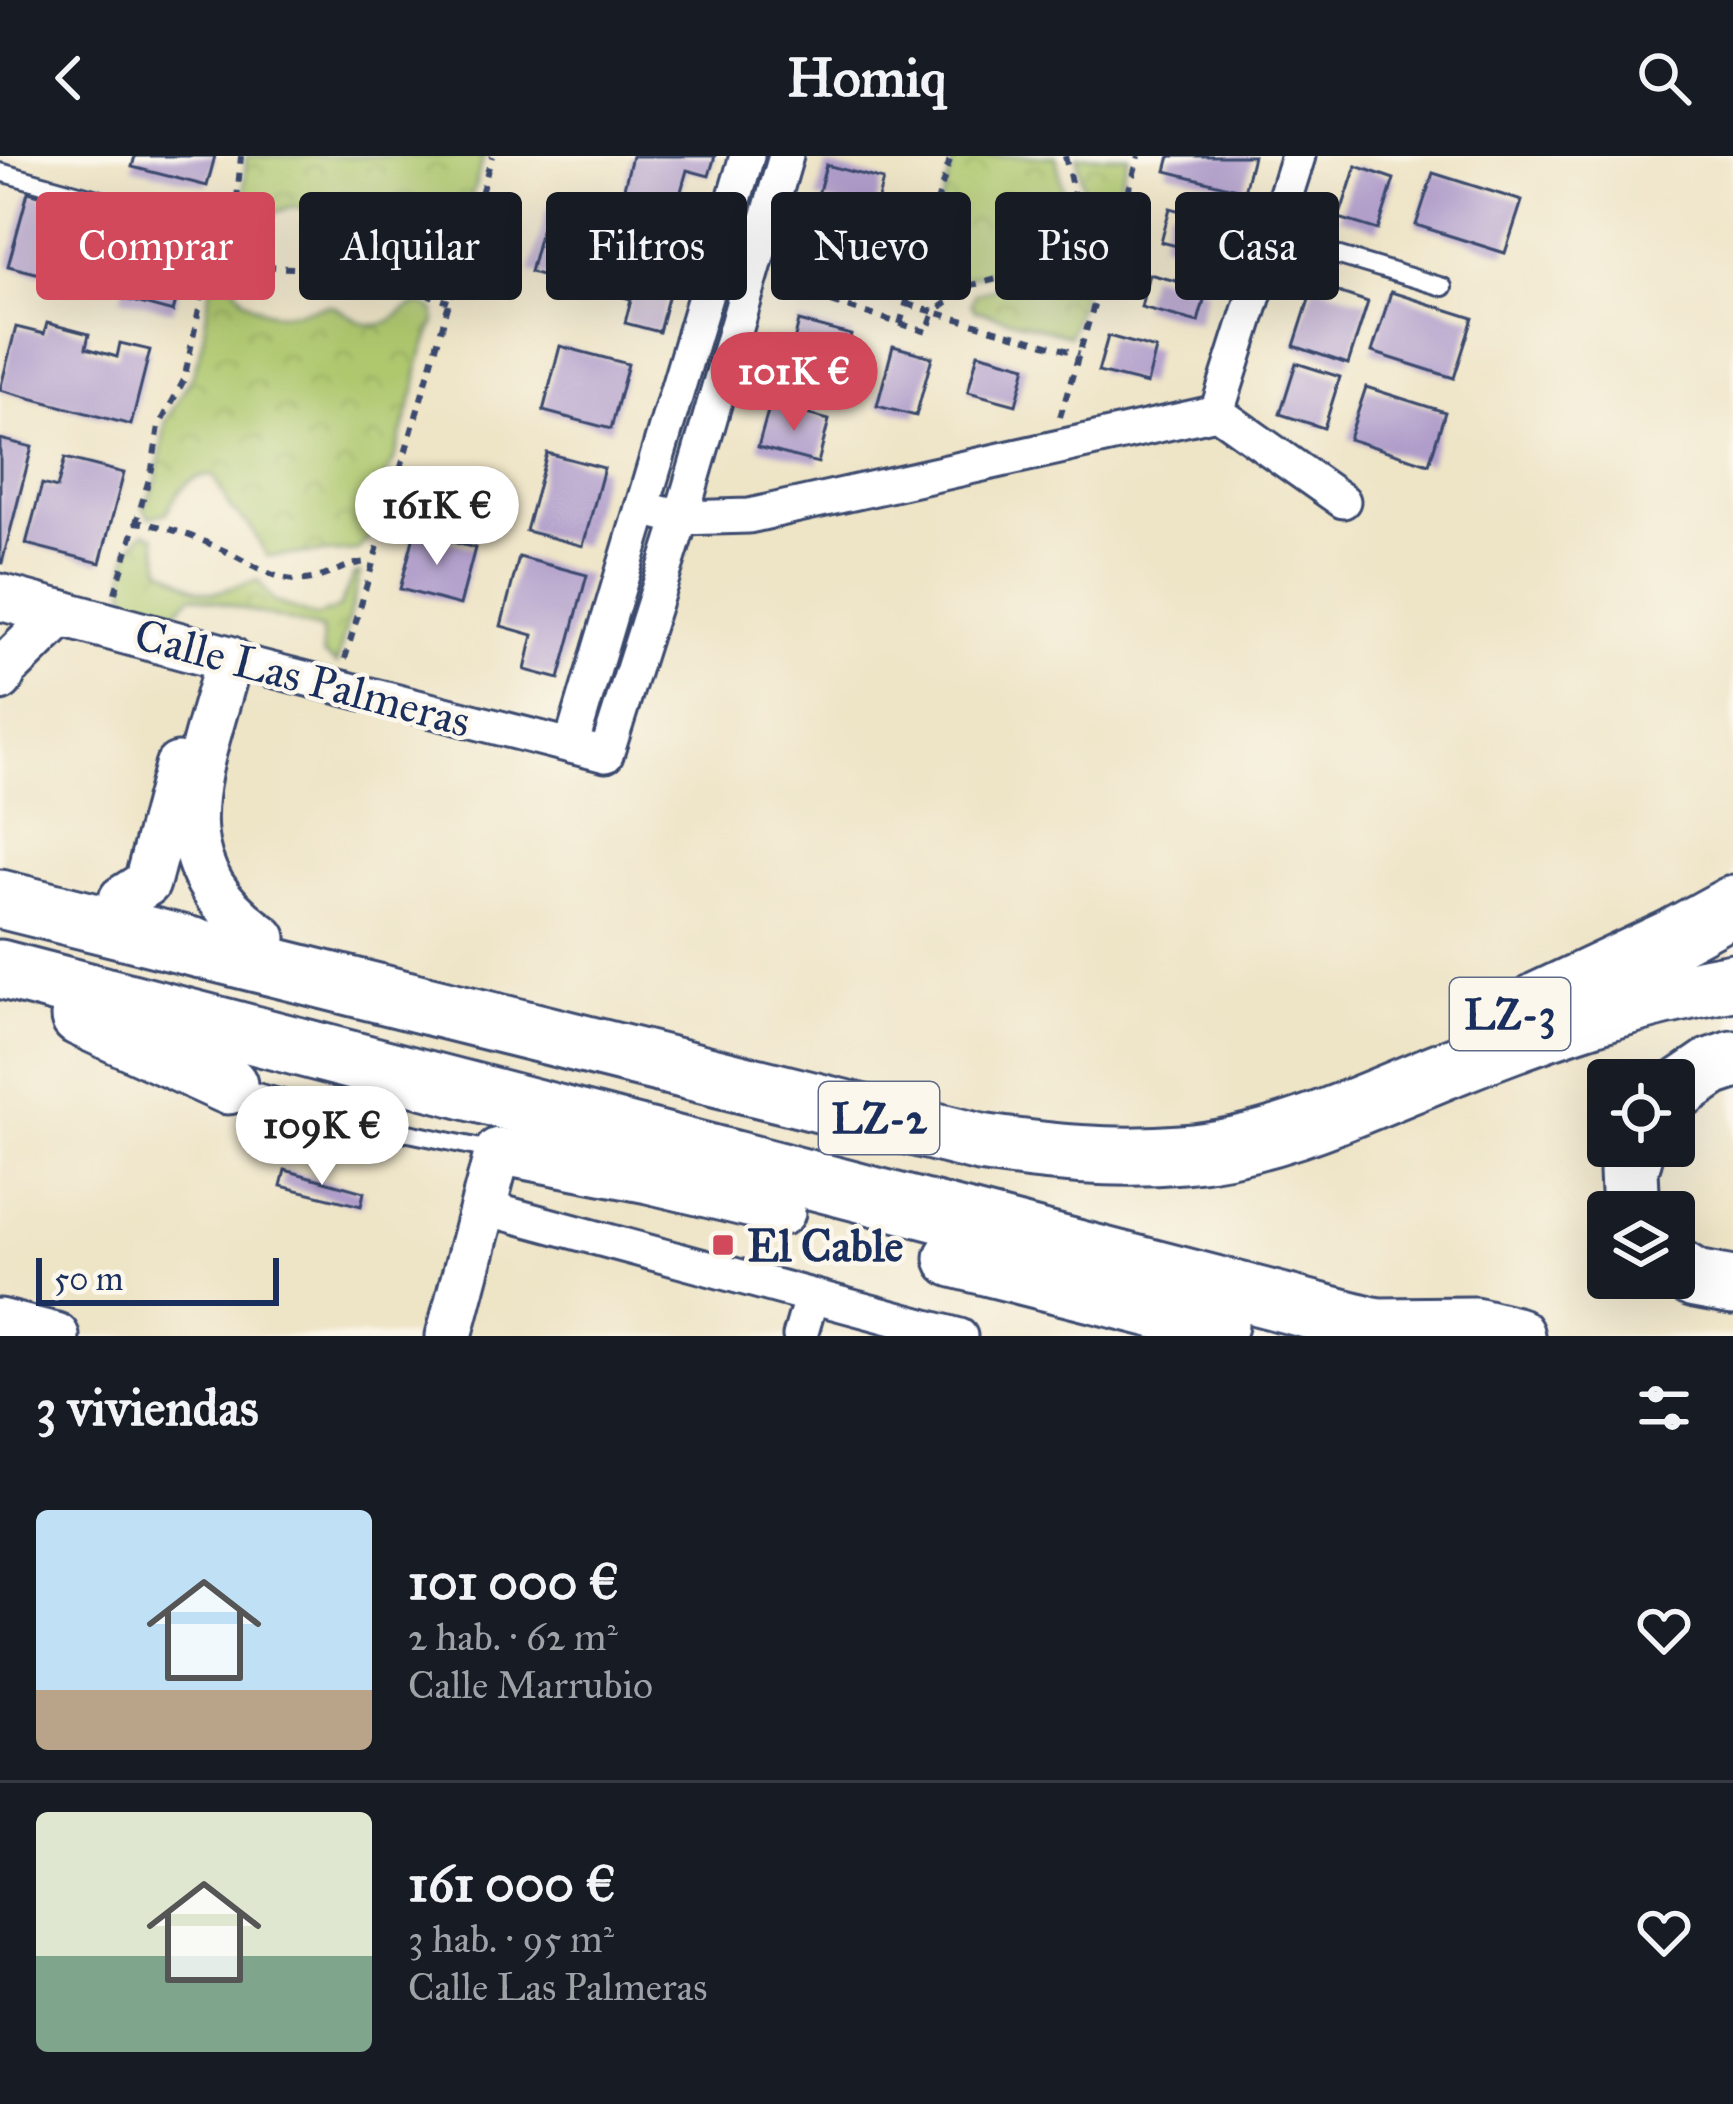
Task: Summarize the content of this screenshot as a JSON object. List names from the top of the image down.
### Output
{
  "streets": {
    "highway": ["LZ-3", "LZ-2"],
    "street": ["Calle Las Palmeras"]
  },
  "crossings": [
    ["LZ-3", "LZ-2"]
  ],
  "places": {
    "transit": ["El Cable"]
  },
  "scale_bar": "50 m",
  "page": {
    "header": "Homiq",
    "chip": [
      "Comprar",
      "Alquilar",
      "Filtros",
      "Nuevo",
      "Piso",
      "Casa"
    ],
    "price": ["101K €", "161K €", "109K €"],
    "scale": "50 m",
    "heading": "3 viviendas",
    "list": [
      {
        "name": "101 000 €",
        "note": "2 hab. · 62 m² · Calle Marrubio"
      },
      {
        "name": "161 000 €",
        "note": "3 hab. · 95 m² · Calle Las Palmeras"
      }
    ]
  }
}
